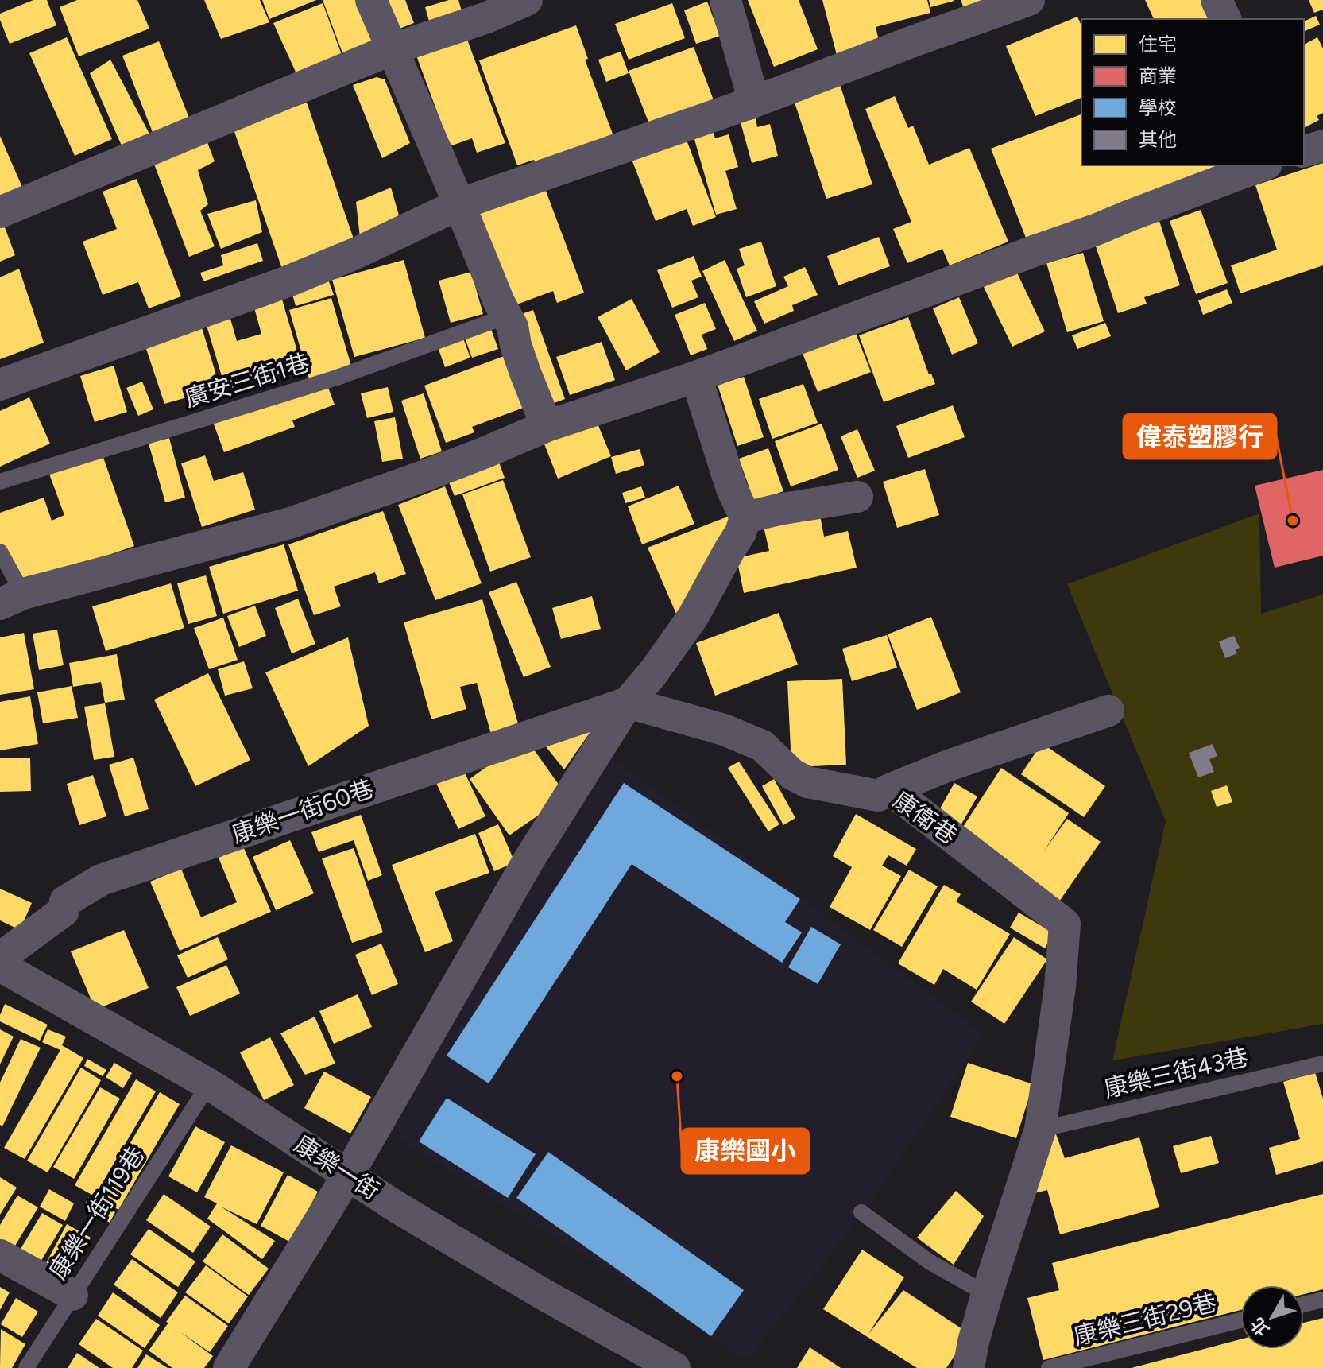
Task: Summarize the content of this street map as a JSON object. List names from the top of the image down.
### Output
{
  "streets": {
    "street": ["康樂一街60巷", "康衛巷", "康樂一街"],
    "lane": [
      "廣安三街1巷",
      "康樂三街43巷",
      "康樂一街119巷",
      "康樂三街29巷"
    ]
  },
  "crossings": [
    ["康樂一街60巷", "康衛巷"],
    ["康衛巷", "康樂三街43巷"],
    ["康樂一街", "康樂一街119巷"]
  ],
  "places": ["偉泰塑膠行", "康樂國小"],
  "legend": [
    "住宅",
    "商業",
    "學校",
    "其他"
  ],
  "north": "bottom left"
}
